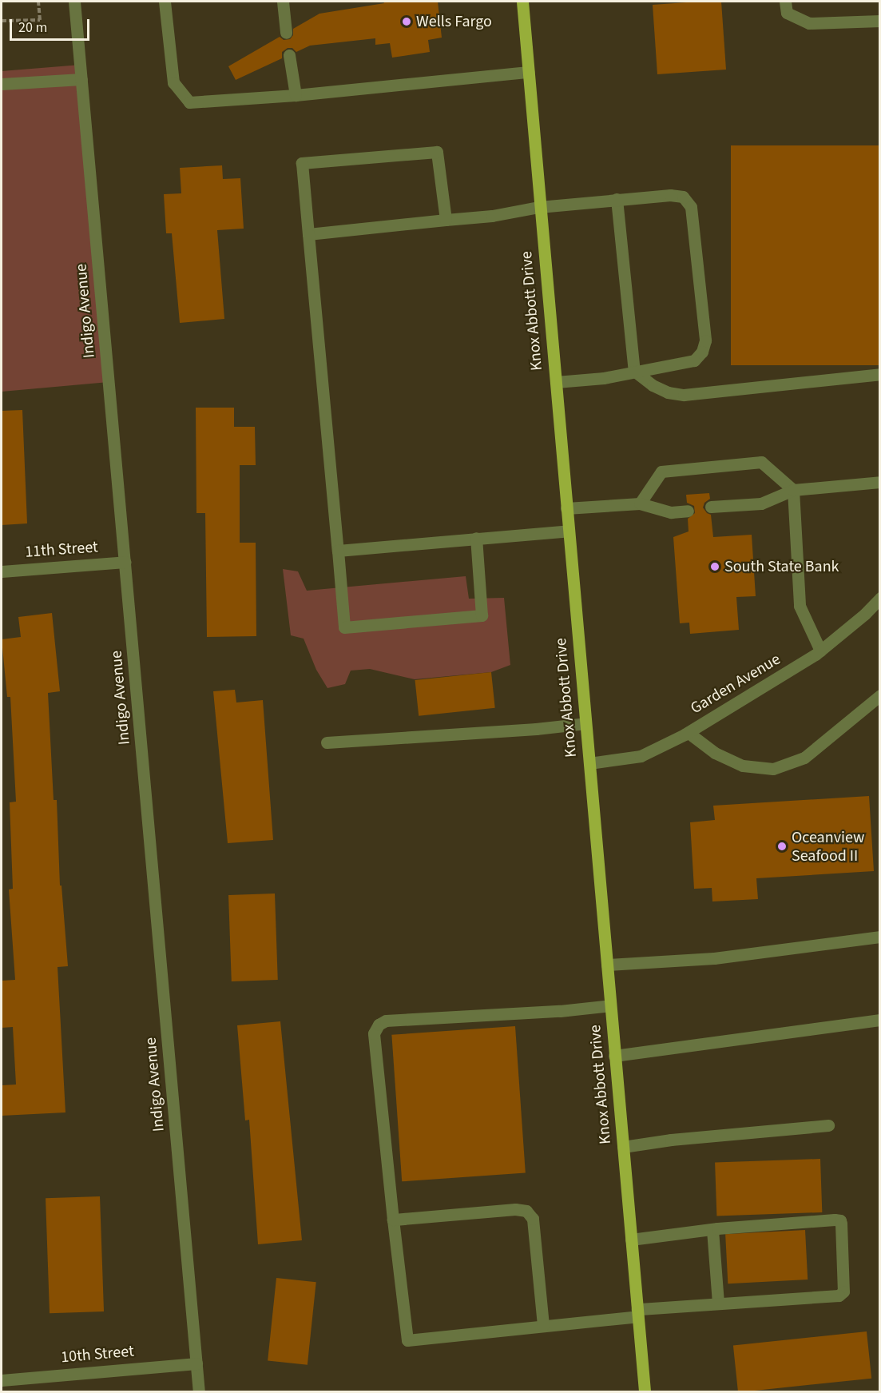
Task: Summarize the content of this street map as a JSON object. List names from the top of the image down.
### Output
{
  "streets": {
    "main road": ["Knox Abbott Drive"],
    "street": [
      "Indigo Avenue",
      "11th Street",
      "Garden Avenue",
      "10th Street"
    ]
  },
  "crossings": [
    ["Indigo Avenue", "11th Street"],
    ["Indigo Avenue", "10th Street"],
    ["Knox Abbott Drive", "Garden Avenue"]
  ],
  "places": ["Wells Fargo", "South State Bank", "Oceanview Seafood II"],
  "scale_bar": "20 m"
}
